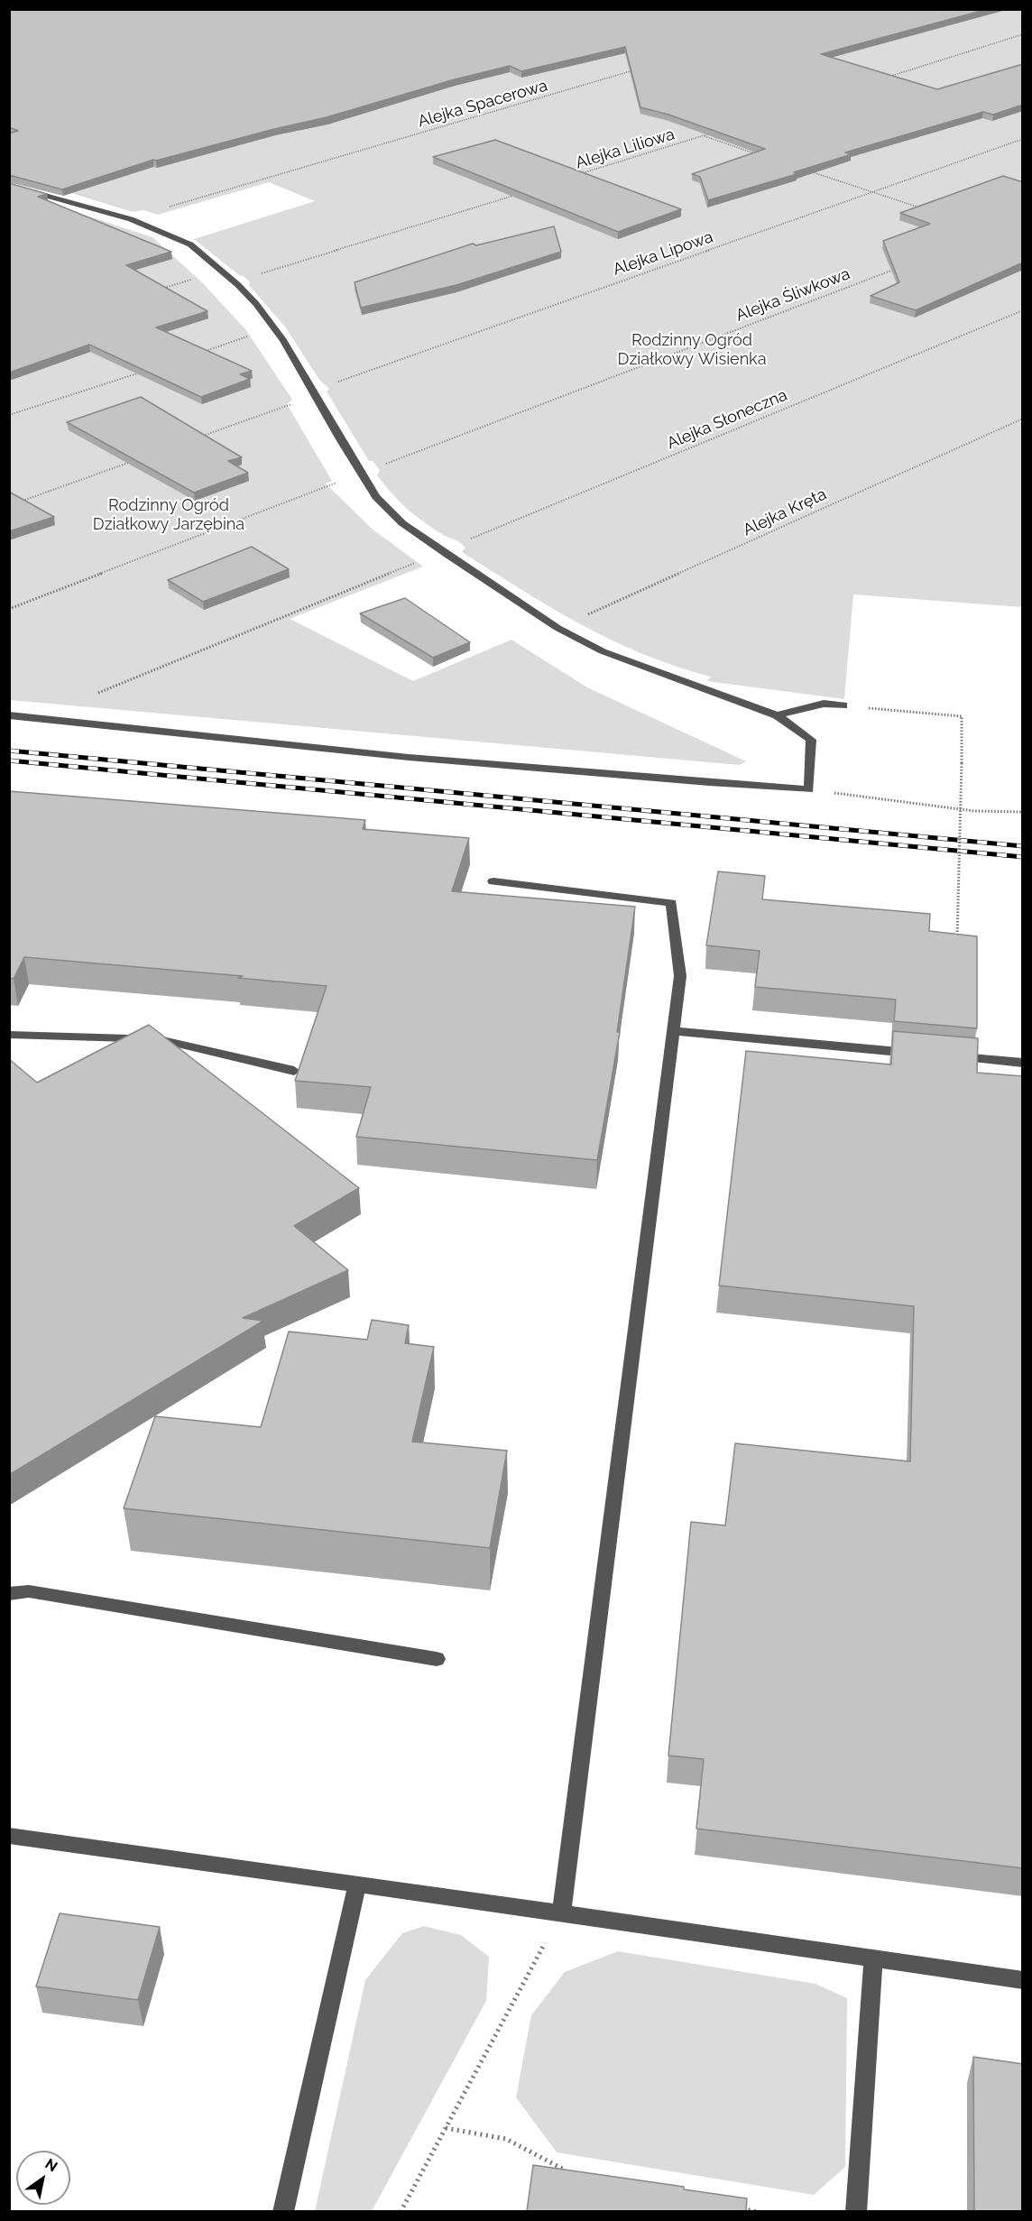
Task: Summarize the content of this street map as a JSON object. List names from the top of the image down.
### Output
{
  "streets": {
    "path": [
      "Alejka Spacerowa",
      "Alejka Liliowa",
      "Alejka Lipowa",
      "Alejka Śliwkowa",
      "Alejka Słoneczna",
      "Alejka Kręta"
    ]
  },
  "parks": ["Rodzinny Ogród Działkowy Wisienka", "Rodzinny Ogród Działkowy Jarzębina"],
  "north": "top right"
}
